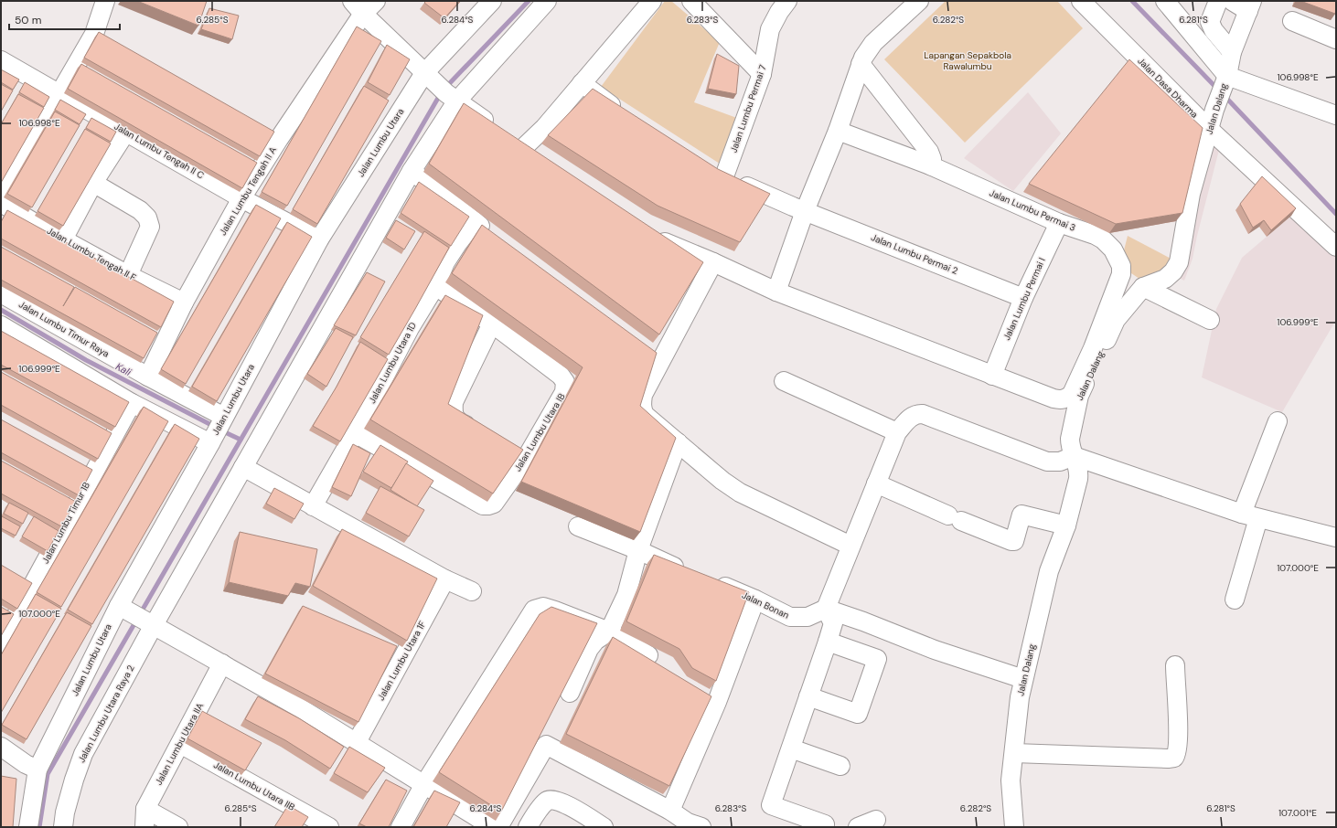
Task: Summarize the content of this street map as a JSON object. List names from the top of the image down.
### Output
{
  "streets": {
    "street": [
      "Jalan Dasa Dharma",
      "Jalan Lumbu Permai 7",
      "Jalan Dalang",
      "Jalan Lumbu Utara",
      "Jalan Lumbu Tengah II C",
      "Jalan Lumbu Tengah II A",
      "Jalan Lumbu Permai 3",
      "Jalan Lumbu Tengah II F",
      "Jalan Lumbu Permai 2",
      "Jalan Lumbu Permai I",
      "Jalan Lumbu Timur Raya",
      "Jalan Lumbu Utara 1D",
      "Jalan Lumbu Utara IB",
      "Jalan Lumbu Timur 1B",
      "Jalan Bonan",
      "Jalan Lumbu Utara 1F",
      "Jalan Lumbu Utara Raya 2",
      "Jalan Lumbu Utara IIA",
      "Jalan Lumbu Utara IIB"
    ]
  },
  "crossings": [
    ["Jalan Dasa Dharma", "Jalan Dalang"],
    ["Jalan Lumbu Permai 7", "Jalan Lumbu Permai 2"],
    ["Jalan Lumbu Utara", "Jalan Lumbu Tengah II C"],
    ["Jalan Lumbu Utara", "Jalan Lumbu Timur Raya"],
    ["Jalan Lumbu Utara", "Jalan Lumbu Utara Raya 2"],
    ["Jalan Lumbu Tengah II C", "Jalan Lumbu Tengah II A"],
    ["Jalan Lumbu Tengah II A", "Jalan Lumbu Tengah II F"],
    ["Jalan Lumbu Tengah II A", "Jalan Lumbu Timur Raya"],
    ["Jalan Lumbu Permai 3", "Jalan Lumbu Permai I"],
    ["Jalan Lumbu Permai 2", "Jalan Lumbu Permai I"],
    ["Jalan Lumbu Utara 1D", "Jalan Lumbu Utara IB"],
    ["Jalan Lumbu Utara IIA", "Jalan Lumbu Utara IIB"]
  ],
  "water": ["Kali"],
  "parks": ["Lapangan Sepakbola Rawalumbu"],
  "scale_bar": "50 m",
  "coordinates": [
    "6.285°S",
    "6.284°S",
    "6.283°S",
    "6.282°S",
    "6.281°S",
    "106.998°E",
    "106.999°E",
    "107.000°E",
    "107.001°E"
  ]
}
